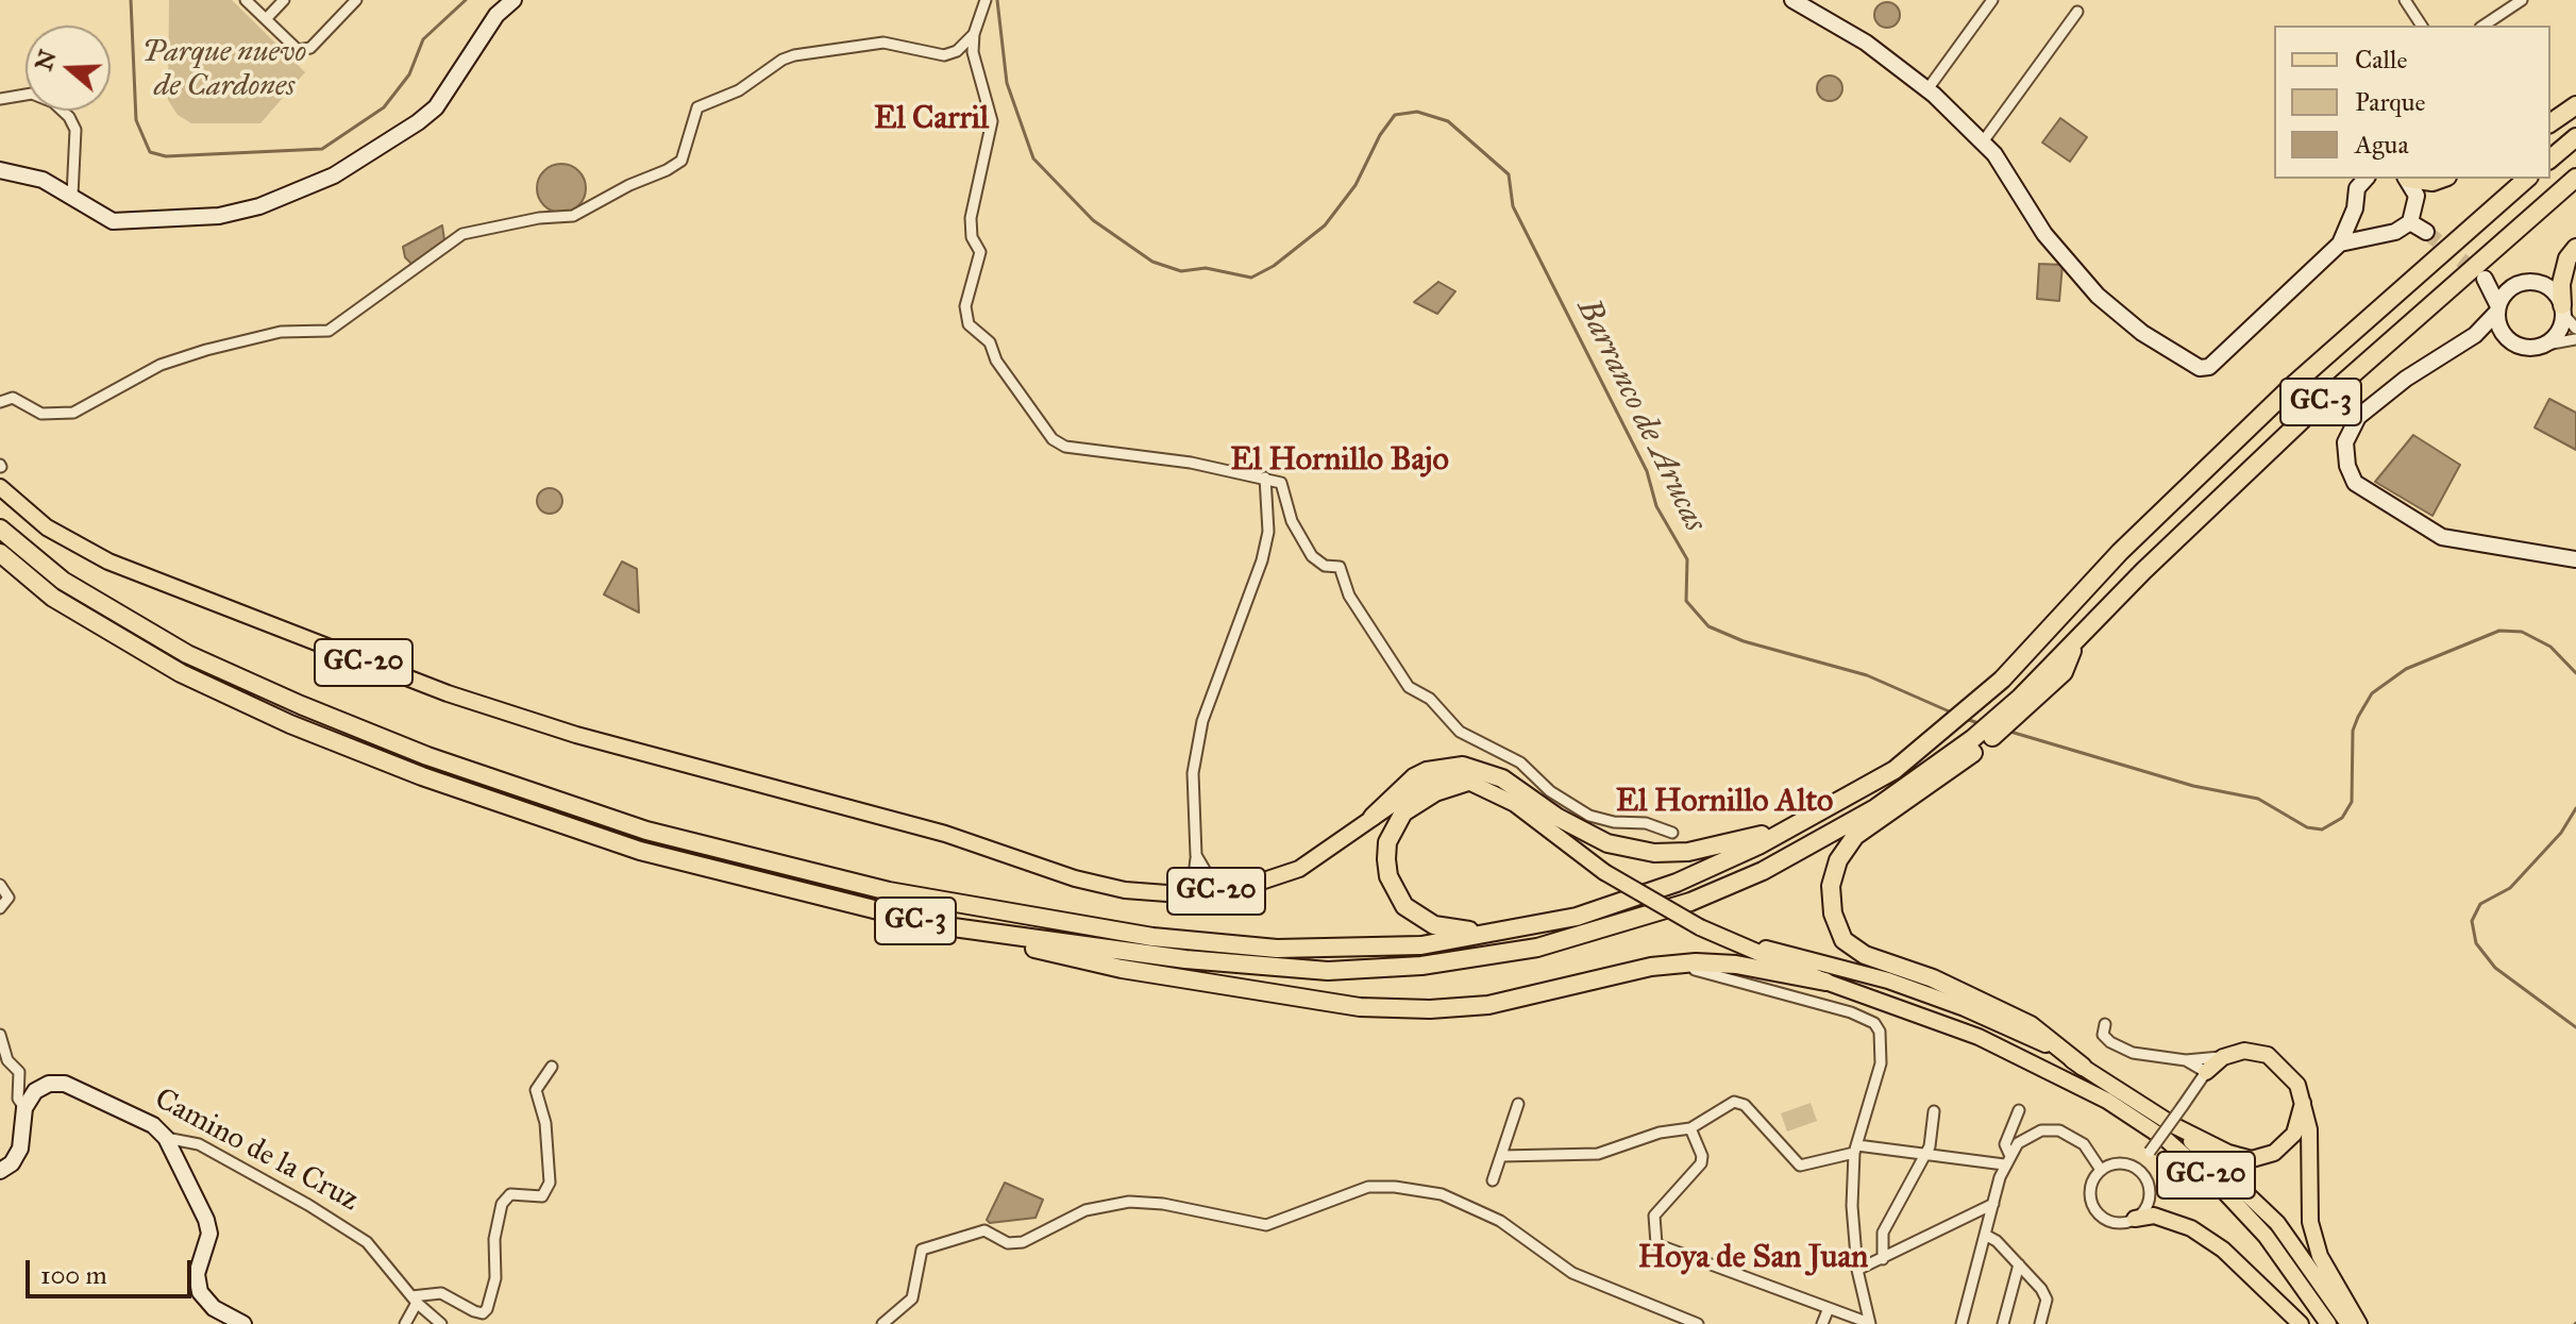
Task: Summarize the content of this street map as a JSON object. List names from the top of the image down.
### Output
{
  "streets": {
    "highway": ["GC-3"],
    "main road": ["GC-20"],
    "street": ["Camino de la Cruz"]
  },
  "districts": [
    "El Carril",
    "El Hornillo Bajo",
    "El Hornillo Alto",
    "Hoya de San Juan"
  ],
  "water": ["Barranco de Arucas"],
  "parks": ["Parque nuevo de Cardones"],
  "legend": ["Calle", "Parque", "Agua"],
  "scale_bar": "100 m",
  "north": "left"
}
